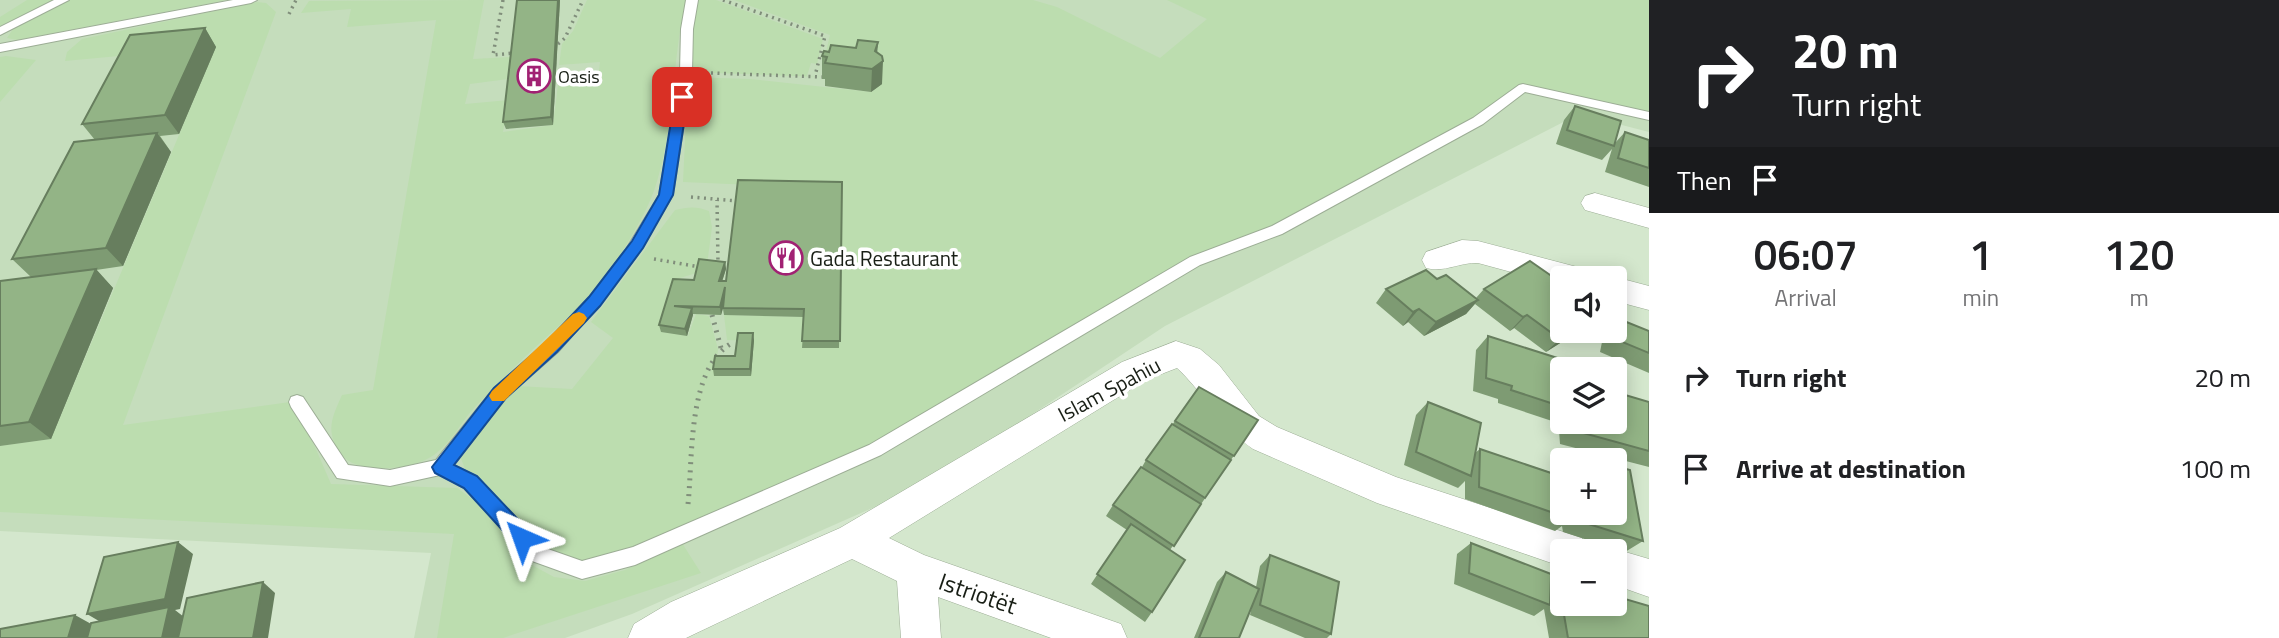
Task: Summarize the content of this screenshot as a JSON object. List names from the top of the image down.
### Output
{
  "streets": {
    "street": ["Islam Spahiu", "Istriotët"]
  },
  "crossings": [
    ["Islam Spahiu", "Istriotët"]
  ],
  "places": {
    "building": ["Oasis"],
    "restaurant": ["Gada Restaurant"]
  },
  "page": {
    "turn": ["20 m", "Turn right"],
    "then": "Then",
    "eta": [
      "06:07",
      "Arrival",
      "1",
      "min",
      "120",
      "m"
    ],
    "map_buttons": ["+", "−"],
    "list": [
      {
        "name": "Turn right",
        "value": "20 m"
      },
      {
        "name": "Arrive at destination",
        "value": "100 m"
      }
    ]
  }
}
